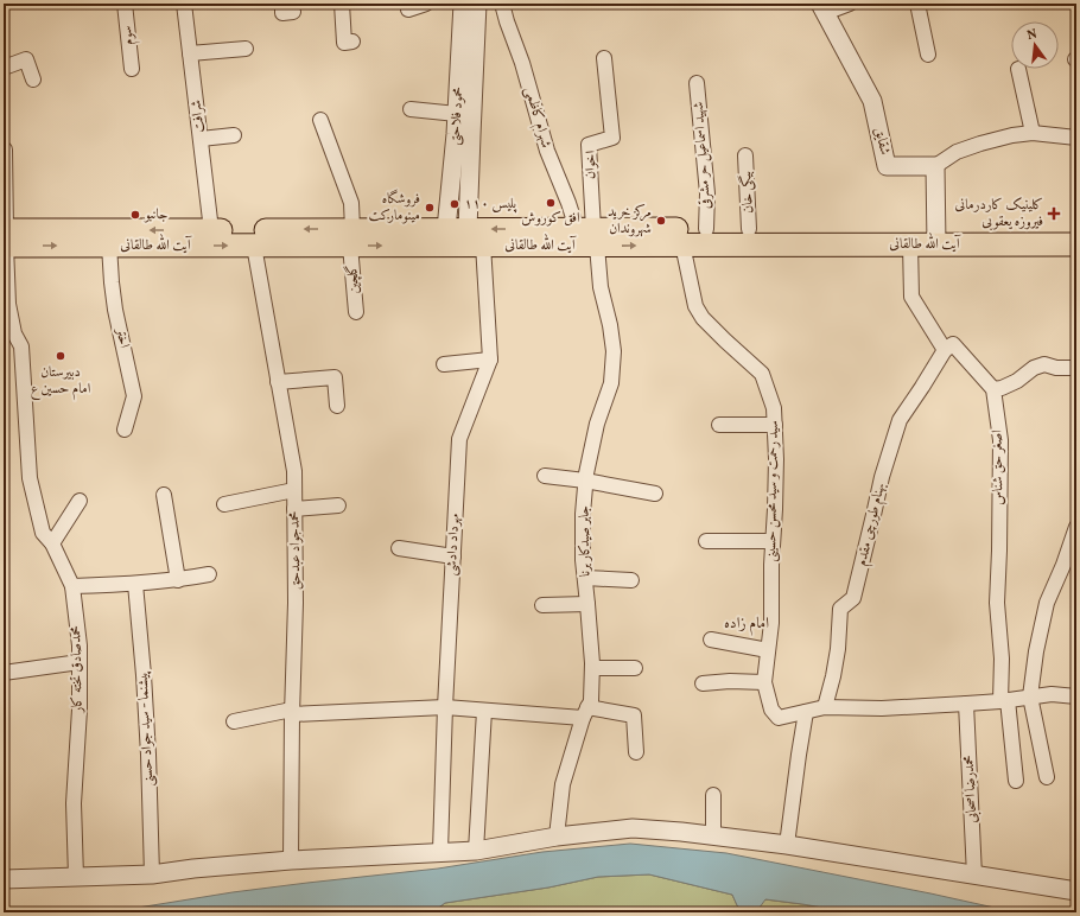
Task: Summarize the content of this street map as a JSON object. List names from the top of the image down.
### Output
{
  "streets": {
    "main road": ["آیت الله طالقانی"],
    "street": [
      "سوم",
      "شرافت",
      "محمود فلاحتی",
      "شهرام کاظمی",
      "شقایق",
      "شهید اسماعیل حر مشرقی",
      "اخوان",
      "بیگی خان",
      "گلچین",
      "اختر",
      "اصغر حق شناس",
      "سید رحمت و سید محسن حسینی",
      "بهنام طورچی مقدم",
      "جابر صیدکار برنا",
      "مهرداد دادشی",
      "محمدجواد عبدحق",
      "محمدصادق تخته کار",
      "پیشنما - سید جواد حسنی",
      "محمدرضا اصحابی"
    ]
  },
  "crossings": [
    ["شرافت", "آیت الله طالقانی"],
    ["محمود فلاحتی", "آیت الله طالقانی"],
    ["محمود فلاحتی", "مهرداد دادشی"],
    ["شهرام کاظمی", "اخوان"],
    ["شهرام کاظمی", "آیت الله طالقانی"],
    ["شهرام کاظمی", "جابر صیدکار برنا"],
    ["شهید اسماعیل حر مشرقی", "آیت الله طالقانی"],
    ["اخوان", "آیت الله طالقانی"],
    ["اخوان", "جابر صیدکار برنا"],
    ["بیگی خان", "آیت الله طالقانی"],
    ["آیت الله طالقانی", "گلچین"],
    ["آیت الله طالقانی", "اختر"],
    ["آیت الله طالقانی", "سید رحمت و سید محسن حسینی"],
    ["آیت الله طالقانی", "جابر صیدکار برنا"],
    ["آیت الله طالقانی", "مهرداد دادشی"],
    ["آیت الله طالقانی", "محمدجواد عبدحق"],
    ["آیت الله طالقانی", "محمدصادق تخته کار"],
    ["اصغر حق شناس", "سید رحمت و سید محسن حسینی"],
    ["سید رحمت و سید محسن حسینی", "بهنام طورچی مقدم"],
    ["سید رحمت و سید محسن حسینی", "محمدرضا اصحابی"]
  ],
  "districts": ["امام زاده"],
  "places": {
    "other": [
      "افق کوروش",
      "پلیس ۱۱۰",
      "فروشگاه مینومارکت",
      "جانبو",
      "مرکز خرید شهروندان",
      "دبیرستان امام حسین ع"
    ],
    "health": ["کلینیک کاردرمانی فیروزه یعقوبی"]
  },
  "north": "top"
}
